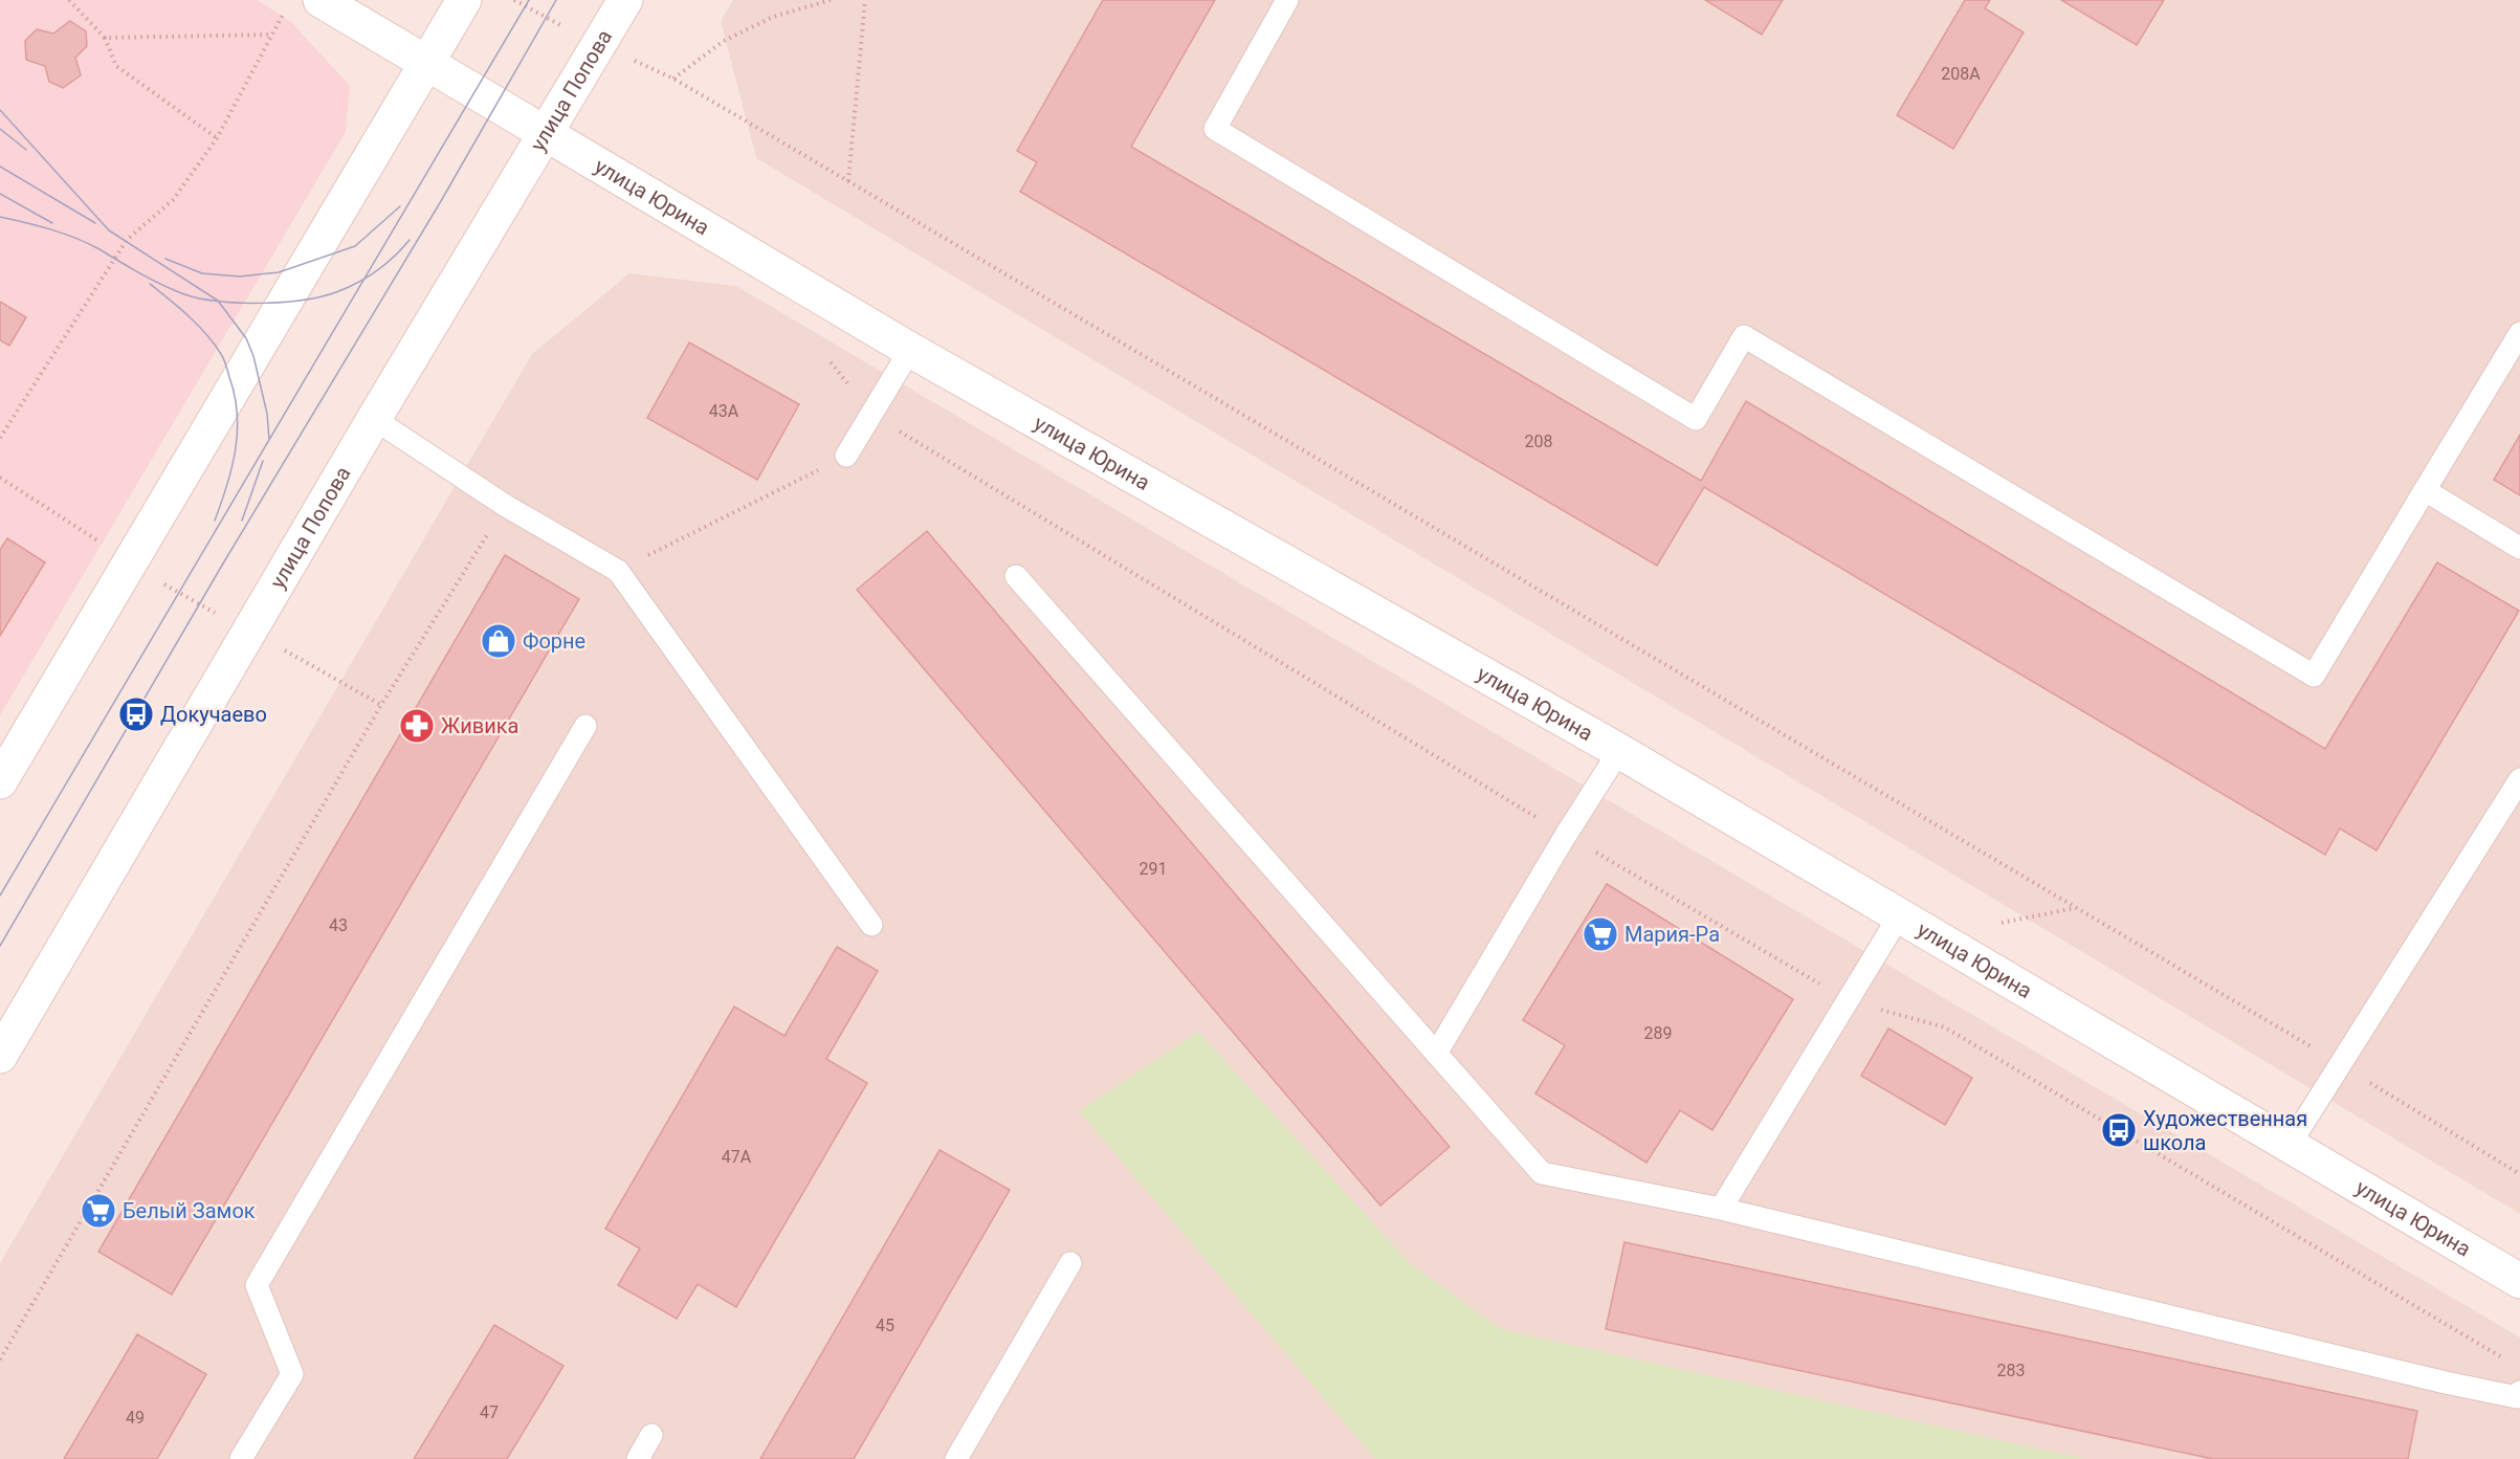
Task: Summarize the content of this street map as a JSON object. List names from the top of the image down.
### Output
{
  "streets": {
    "main road": ["улица Попова", "улица Юрина"]
  },
  "crossings": [
    ["улица Попова", "улица Юрина"]
  ],
  "places": {
    "shop": ["Форне"],
    "bus stop": ["Докучаево", "Художественная школа"],
    "pharmacy": ["Живика"],
    "supermarket": ["Мария-Ра", "Белый Замок"]
  },
  "house_numbers": [
    "208А",
    "43А",
    "208",
    "291",
    "43",
    "289",
    "47А",
    "45",
    "283",
    "47",
    "49"
  ]
}
